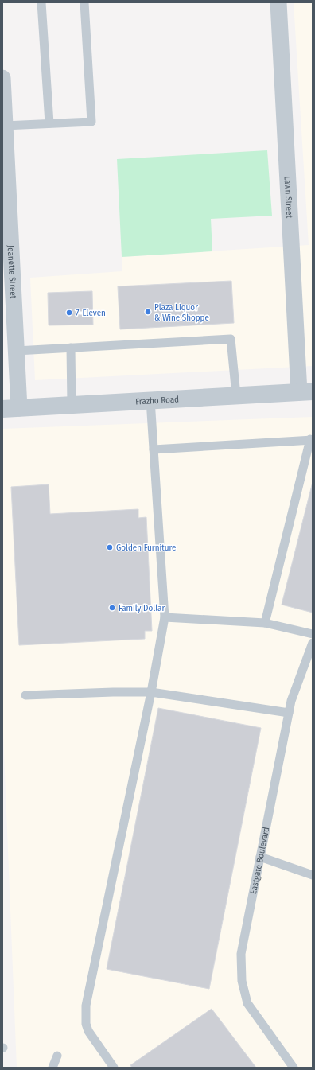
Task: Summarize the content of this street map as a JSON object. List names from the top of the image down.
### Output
{
  "streets": {
    "street": ["Lawn Street", "Jeanette Street", "Frazho Road"],
    "lane": ["Eastgate Boulevard"]
  },
  "crossings": [
    ["Lawn Street", "Frazho Road"],
    ["Jeanette Street", "Frazho Road"]
  ],
  "places": [
    "Plaza Liquor & Wine Shoppe",
    "7-Eleven",
    "Golden Furniture",
    "Family Dollar"
  ]
}
